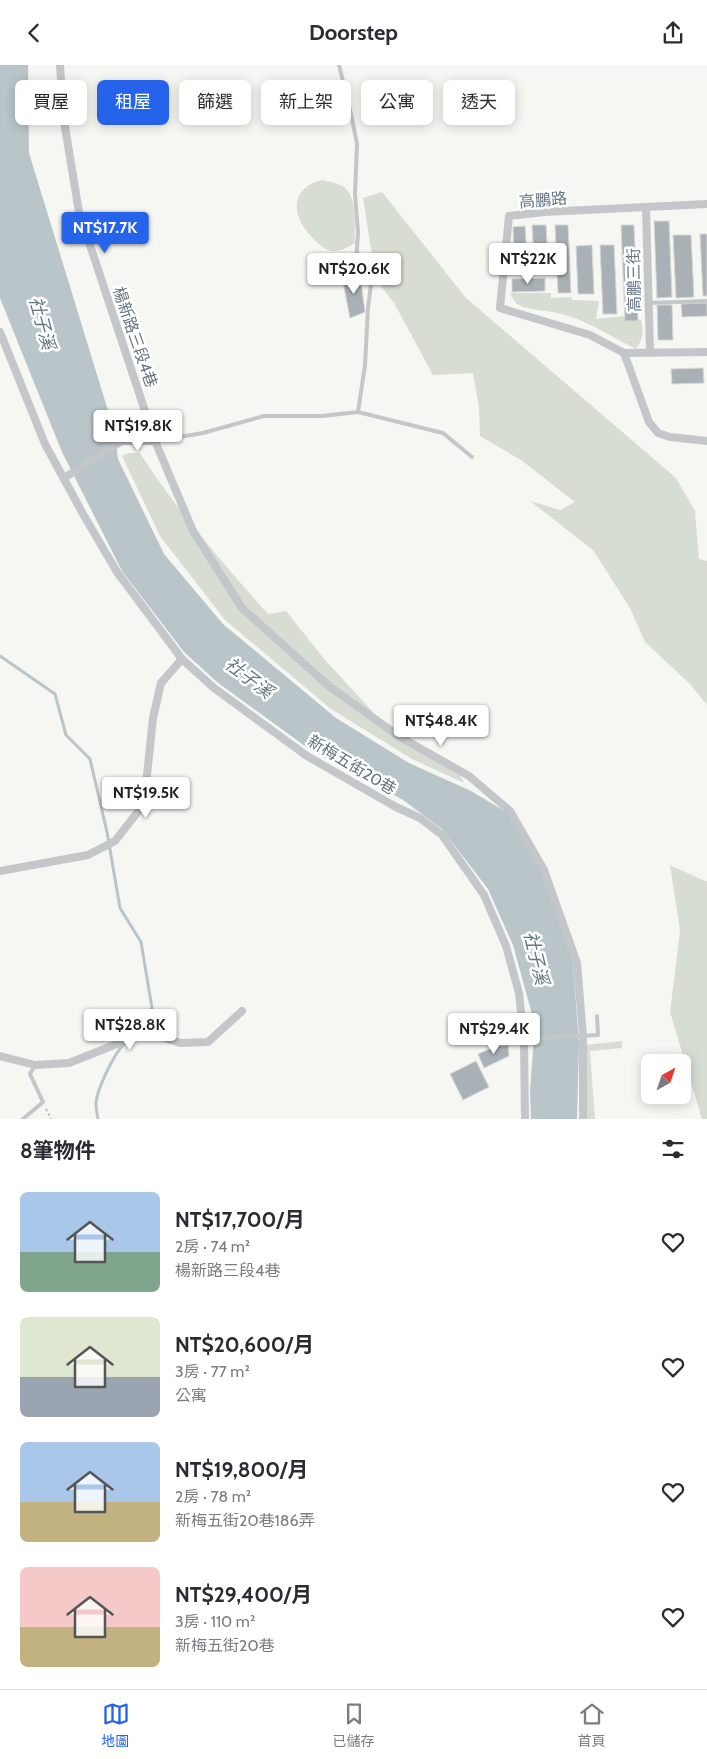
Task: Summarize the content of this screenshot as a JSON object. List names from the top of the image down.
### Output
{
  "streets": {
    "street": [
      "高鵬路",
      "高鵬三街",
      "楊新路三段4巷",
      "新梅五街20巷"
    ]
  },
  "crossings": [
    ["高鵬路", "高鵬三街"]
  ],
  "water": ["社子溪"],
  "north": "top right",
  "page": {
    "header": "Doorstep",
    "chip": [
      "買屋",
      "租屋",
      "篩選",
      "新上架",
      "公寓",
      "透天"
    ],
    "price": [
      "NT$17.7K",
      "NT$22K",
      "NT$20.6K",
      "NT$19.8K",
      "NT$48.4K",
      "NT$19.5K",
      "NT$28.8K",
      "NT$29.4K"
    ],
    "heading": "8筆物件",
    "list": [
      {
        "name": "NT$17,700/月",
        "note": "2房 · 74 m² · 楊新路三段4巷"
      },
      {
        "name": "NT$20,600/月",
        "note": "3房 · 77 m² · 公寓"
      },
      {
        "name": "NT$19,800/月",
        "note": "2房 · 78 m² · 新梅五街20巷186弄"
      },
      {
        "name": "NT$29,400/月",
        "note": "3房 · 110 m² · 新梅五街20巷"
      }
    ],
    "tabs": ["地圖", "已儲存", "首頁"]
  }
}
